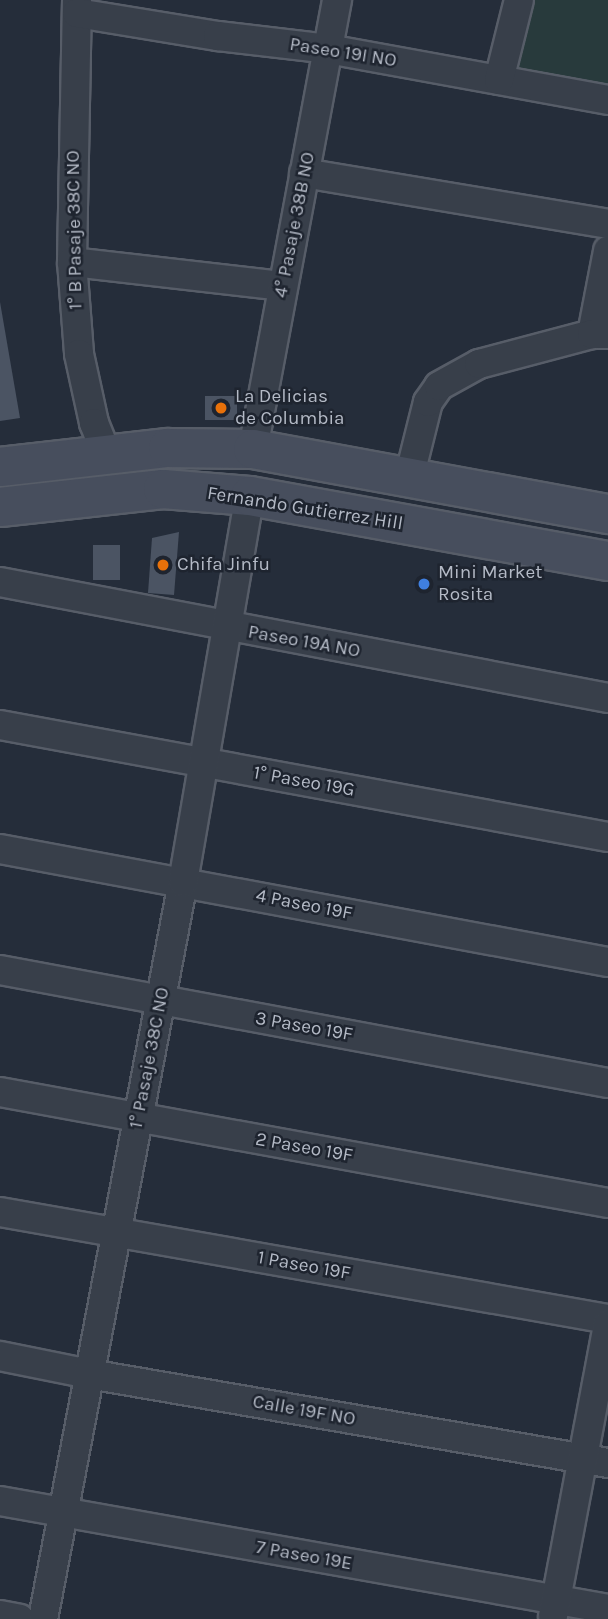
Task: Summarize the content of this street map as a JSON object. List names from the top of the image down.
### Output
{
  "streets": {
    "street": [
      "Paseo 19I NO",
      "4° Pasaje 38B NO",
      "1° B Pasaje 38C NO",
      "Fernando Gutierrez Hill",
      "Paseo 19A NO",
      "1° Paseo 19G",
      "4 Paseo 19F",
      "3 Paseo 19F",
      "1° Pasaje 38C NO",
      "2 Paseo 19F",
      "1 Paseo 19F",
      "Calle 19F NO",
      "7 Paseo 19E"
    ]
  },
  "crossings": [
    ["Paseo 19I NO", "4° Pasaje 38B NO"],
    ["Paseo 19I NO", "1° B Pasaje 38C NO"],
    ["Fernando Gutierrez Hill", "1° Pasaje 38C NO"],
    ["Paseo 19A NO", "1° Pasaje 38C NO"],
    ["1° Paseo 19G", "1° Pasaje 38C NO"],
    ["4 Paseo 19F", "1° Pasaje 38C NO"],
    ["3 Paseo 19F", "1° Pasaje 38C NO"],
    ["1° Pasaje 38C NO", "2 Paseo 19F"],
    ["1° Pasaje 38C NO", "1 Paseo 19F"],
    ["1° Pasaje 38C NO", "Calle 19F NO"],
    ["1° Pasaje 38C NO", "7 Paseo 19E"]
  ],
  "places": ["La Delicias de Columbia", "Chifa Jinfu", "Mini Market Rosita"]
}
